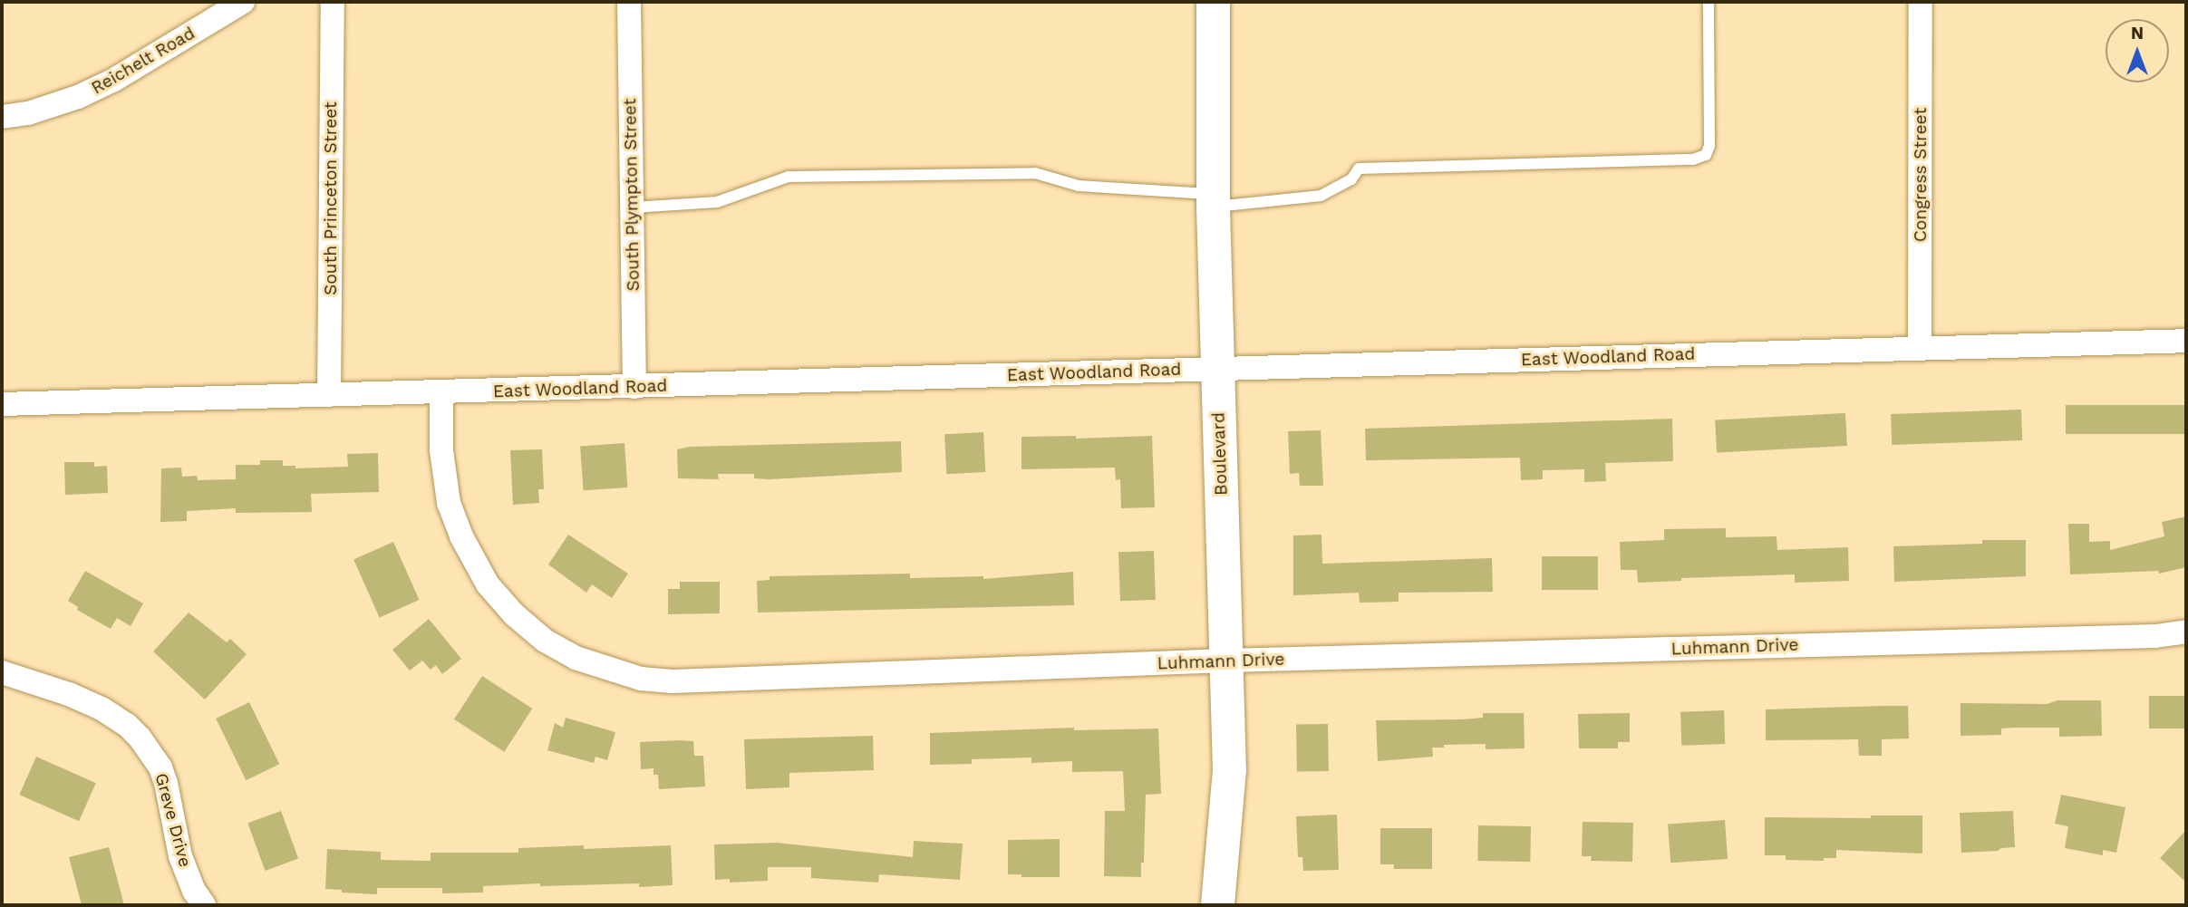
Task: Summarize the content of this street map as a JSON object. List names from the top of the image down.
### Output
{
  "streets": {
    "street": [
      "Reichelt Road",
      "Congress Street",
      "South Plympton Street",
      "South Princeton Street",
      "East Woodland Road",
      "Boulevard",
      "Luhmann Drive",
      "Greve Drive"
    ]
  },
  "crossings": [
    ["Congress Street", "East Woodland Road"],
    ["South Plympton Street", "East Woodland Road"],
    ["South Princeton Street", "East Woodland Road"],
    ["East Woodland Road", "Boulevard"],
    ["East Woodland Road", "Luhmann Drive"],
    ["Boulevard", "Luhmann Drive"]
  ],
  "north": "top"
}
